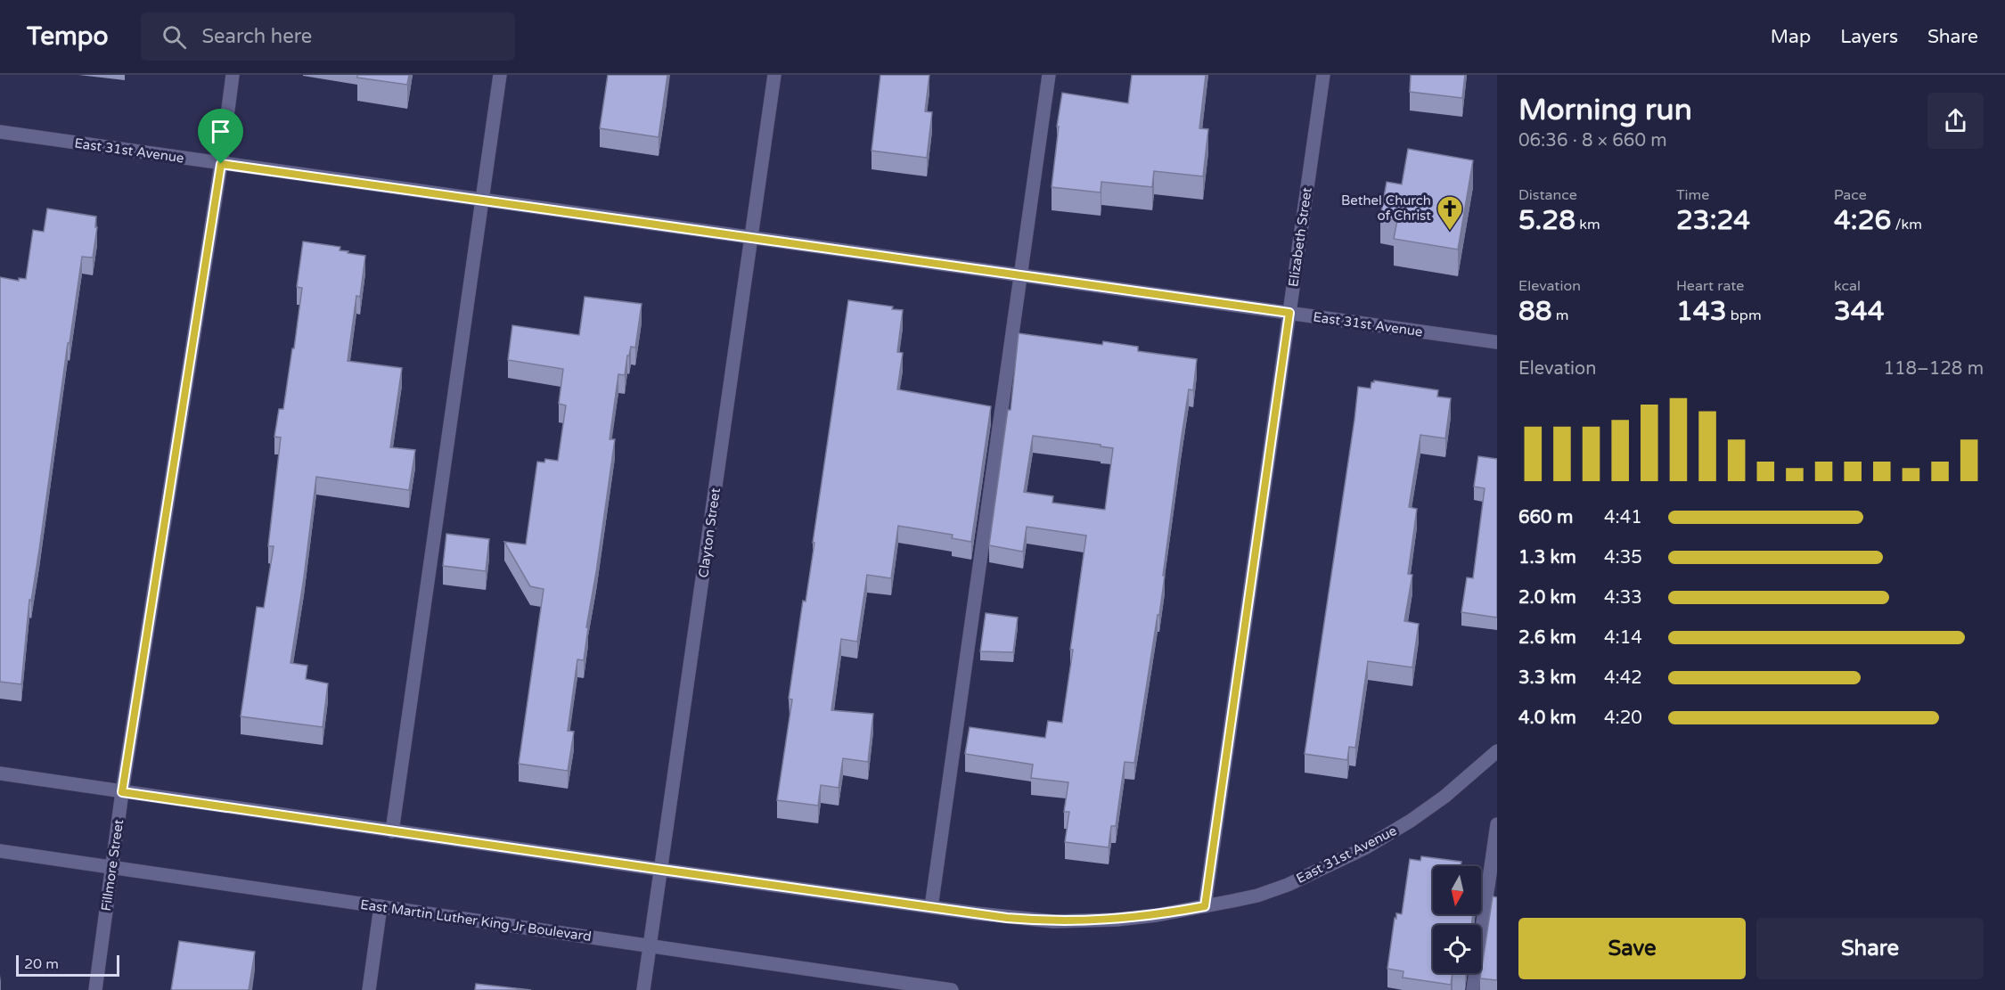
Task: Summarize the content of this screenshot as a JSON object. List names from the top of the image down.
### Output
{
  "streets": {
    "street": [
      "East 31st Avenue",
      "Elizabeth Street",
      "Clayton Street",
      "Fillmore Street",
      "East Martin Luther King Jr Boulevard"
    ]
  },
  "crossings": [
    ["East 31st Avenue", "Elizabeth Street"],
    ["East 31st Avenue", "Clayton Street"],
    ["East 31st Avenue", "Fillmore Street"],
    ["Clayton Street", "East Martin Luther King Jr Boulevard"],
    ["Fillmore Street", "East Martin Luther King Jr Boulevard"]
  ],
  "places": {
    "church": ["Bethel Church of Christ"]
  },
  "scale_bar": "20 m",
  "north": "bottom",
  "page": {
    "header": "Tempo",
    "search": "Search here",
    "nav": ["Map", "Layers", "Share"],
    "heading": ["Morning run", "06:36 · 8 × 660 m"],
    "stats": [
      ["Distance", "5.28 km"],
      ["Time", "23:24"],
      ["Pace", "4:26 /km"],
      ["Elevation", "88 m"],
      ["Heart rate", "143 bpm"],
      ["kcal", "344"]
    ],
    "chart": ["Elevation", "118–128 m"],
    "list": [
      {
        "name": "660 m",
        "note": "4:41"
      },
      {
        "name": "1.3 km",
        "note": "4:35"
      },
      {
        "name": "2.0 km",
        "note": "4:33"
      },
      {
        "name": "2.6 km",
        "note": "4:14"
      },
      {
        "name": "3.3 km",
        "note": "4:42"
      },
      {
        "name": "4.0 km",
        "note": "4:20"
      }
    ],
    "buttons": ["Save", "Share"],
    "scale": "20 m"
  }
}
